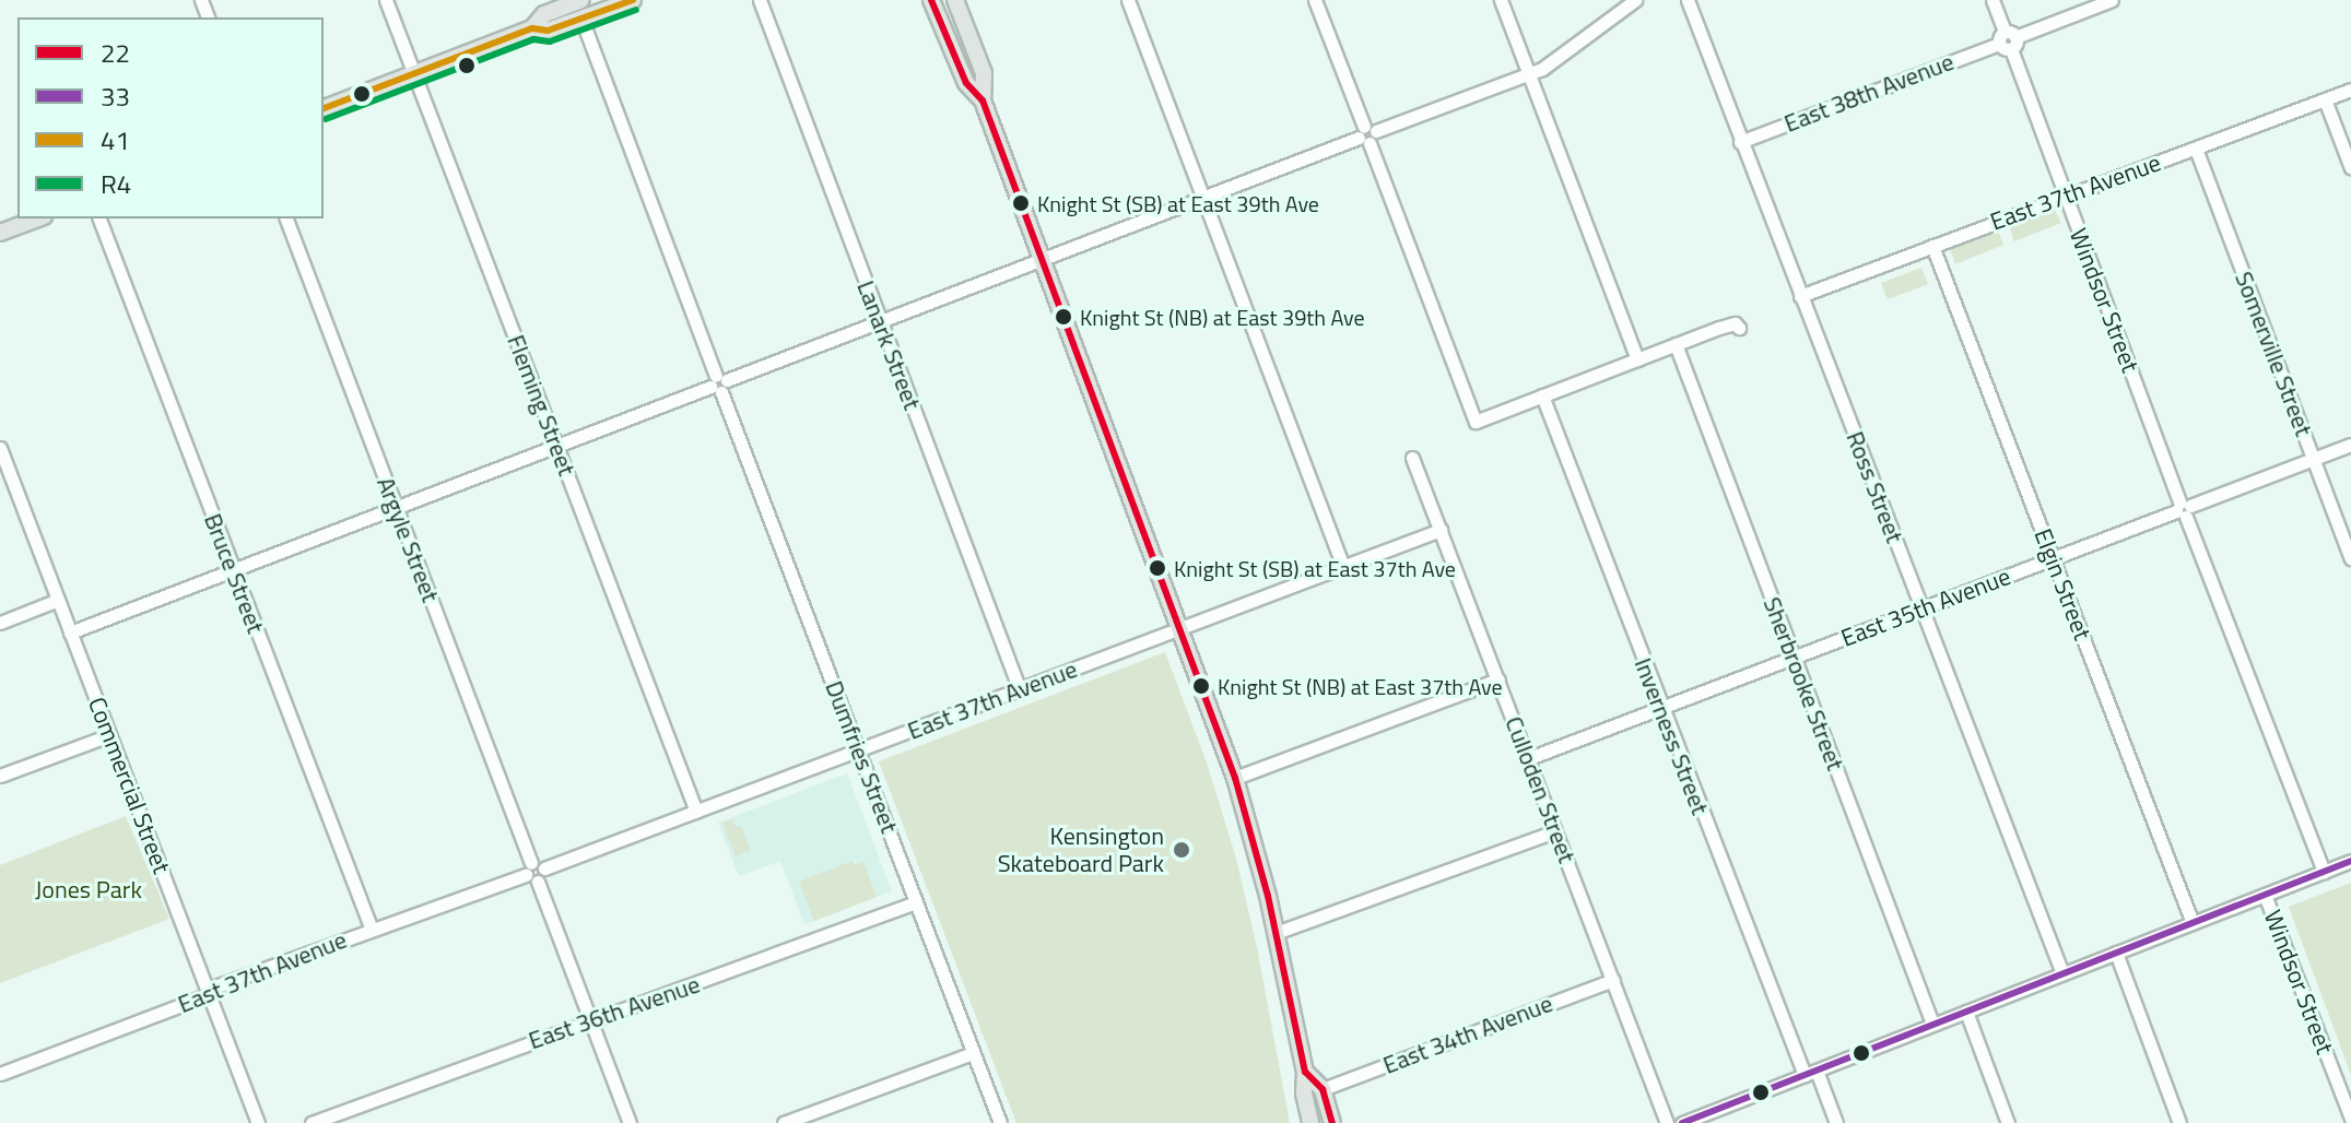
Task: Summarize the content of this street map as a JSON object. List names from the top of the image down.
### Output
{
  "streets": {
    "street": [
      "East 38th Avenue",
      "East 37th Avenue",
      "Windsor Street",
      "Lanark Street",
      "Somerville Street",
      "Fleming Street",
      "Ross Street",
      "Argyle Street",
      "Bruce Street",
      "Elgin Street",
      "East 35th Avenue",
      "Sherbrooke Street",
      "Inverness Street",
      "Dumfries Street",
      "Commercial Street",
      "Culloden Street",
      "East 36th Avenue",
      "East 34th Avenue"
    ]
  },
  "crossings": [
    ["East 38th Avenue", "Windsor Street"],
    ["East 38th Avenue", "Ross Street"],
    ["East 37th Avenue", "Windsor Street"],
    ["East 37th Avenue", "Lanark Street"],
    ["East 37th Avenue", "Somerville Street"],
    ["East 37th Avenue", "Fleming Street"],
    ["East 37th Avenue", "Ross Street"],
    ["East 37th Avenue", "Argyle Street"],
    ["East 37th Avenue", "Bruce Street"],
    ["East 37th Avenue", "Elgin Street"],
    ["East 37th Avenue", "Dumfries Street"],
    ["East 37th Avenue", "Commercial Street"],
    ["East 37th Avenue", "Culloden Street"],
    ["Windsor Street", "East 35th Avenue"],
    ["Somerville Street", "East 35th Avenue"],
    ["Ross Street", "East 35th Avenue"],
    ["Argyle Street", "East 36th Avenue"],
    ["Elgin Street", "East 35th Avenue"],
    ["East 35th Avenue", "Sherbrooke Street"],
    ["East 35th Avenue", "Inverness Street"],
    ["East 35th Avenue", "Culloden Street"],
    ["Dumfries Street", "East 36th Avenue"],
    ["Culloden Street", "East 34th Avenue"]
  ],
  "parks": ["Jones Park"],
  "places": [
    "Knight St (SB) at East 39th Ave",
    "Knight St (NB) at East 39th Ave",
    "Knight St (SB) at East 37th Ave",
    "Knight St (NB) at East 37th Ave",
    "Kensington Skateboard Park"
  ],
  "lines": [
    "transit line 22",
    "transit line 41",
    "transit line R4",
    "transit line 33"
  ],
  "legend": [
    "22",
    "33",
    "41",
    "R4"
  ]
}
